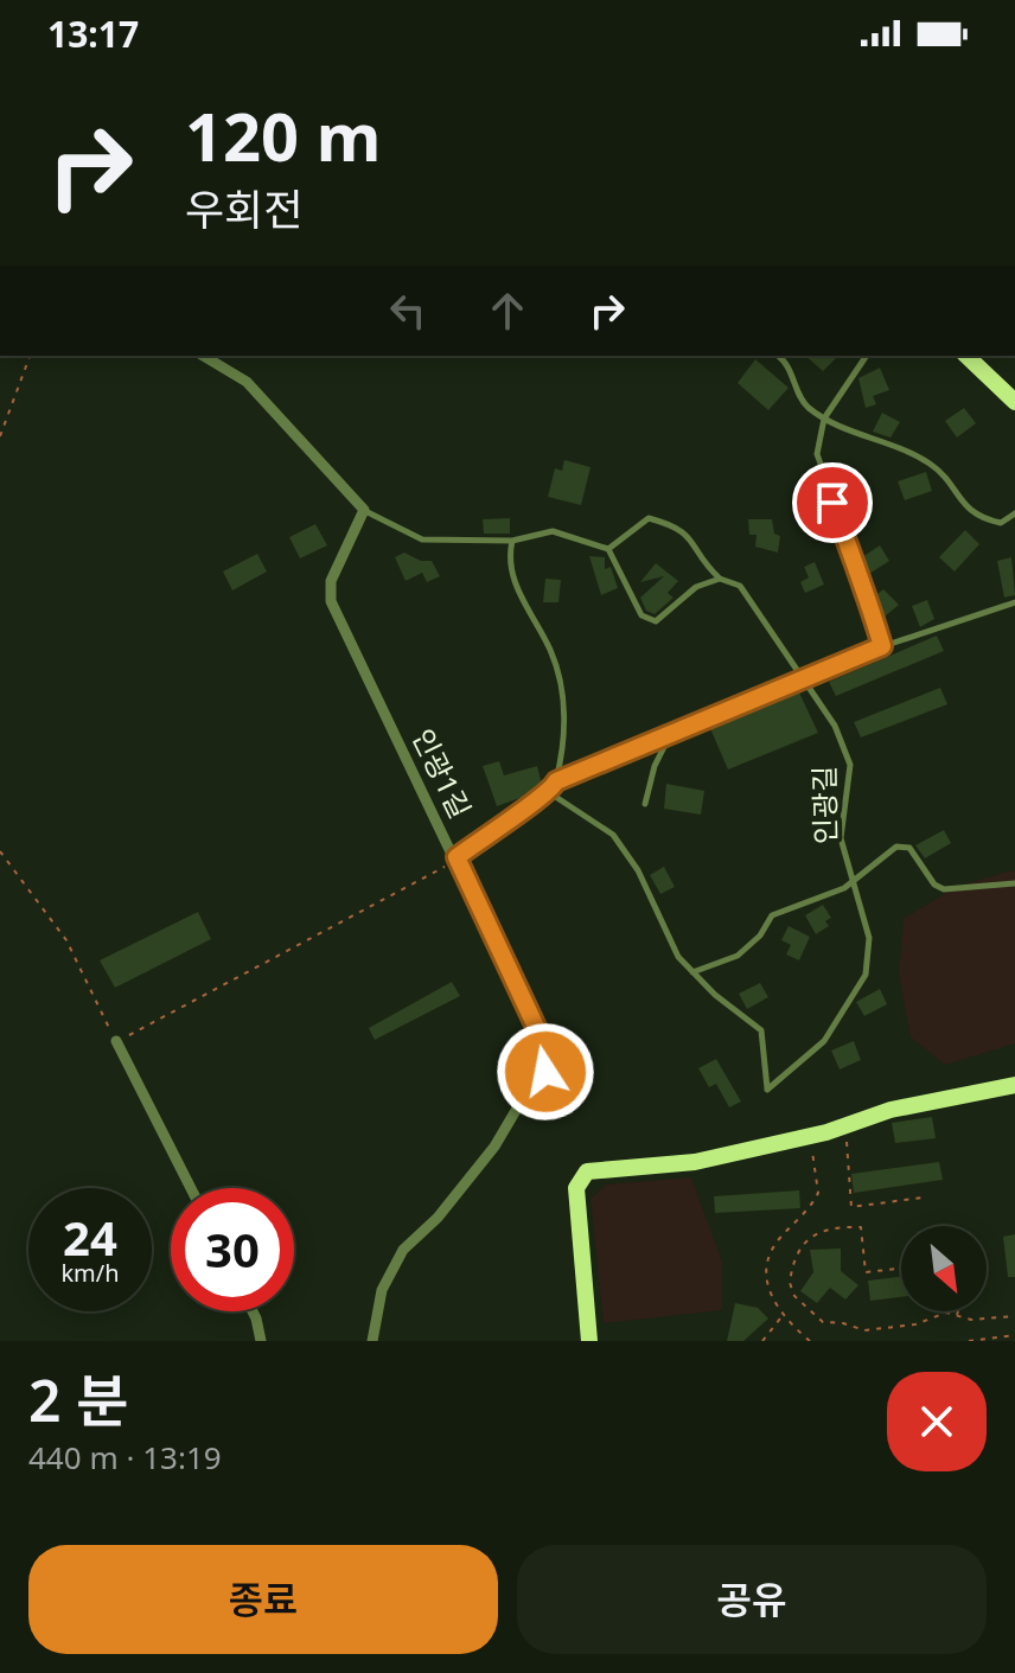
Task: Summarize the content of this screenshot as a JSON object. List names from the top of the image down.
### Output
{
  "streets": {
    "street": ["인광1길"],
    "lane": ["인광길"]
  },
  "north": "bottom right",
  "page": {
    "status": "13:17",
    "turn": ["120 m", "우회전"],
    "speed": "24 km/h",
    "limit": "30",
    "heading": ["2 분", "440 m · 13:19"],
    "buttons": ["종료", "공유"]
  }
}
